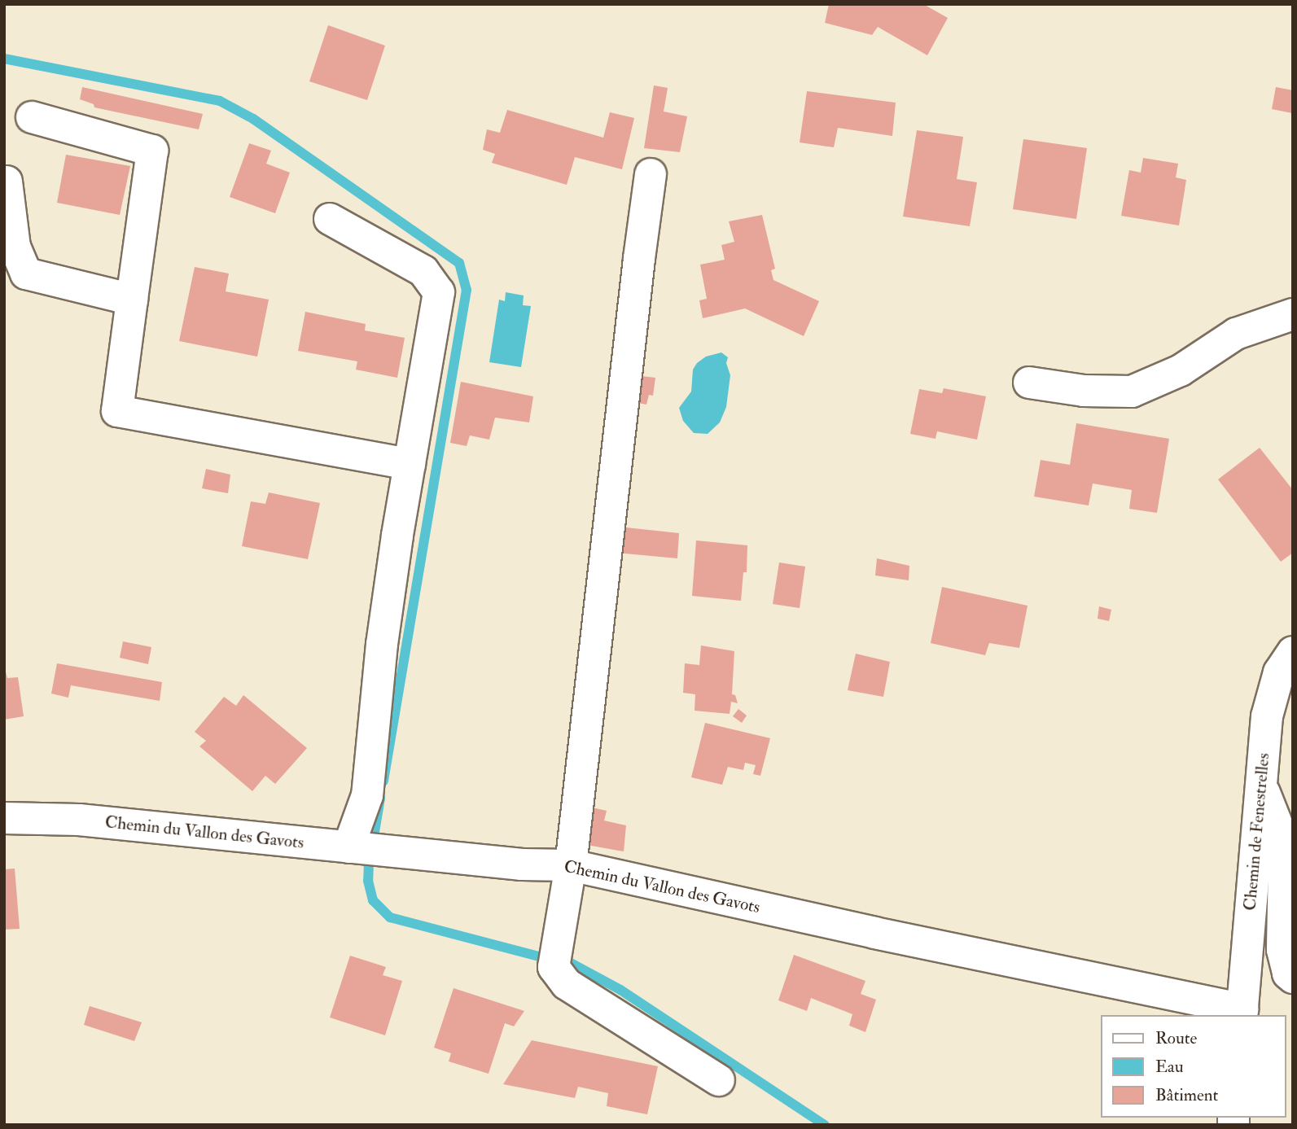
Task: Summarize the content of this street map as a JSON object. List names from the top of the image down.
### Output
{
  "streets": {
    "street": ["Chemin de Fenestrelles", "Chemin du Vallon des Gavots"]
  },
  "crossings": [
    ["Chemin de Fenestrelles", "Chemin du Vallon des Gavots"]
  ],
  "legend": ["Route", "Eau", "Bâtiment"]
}
